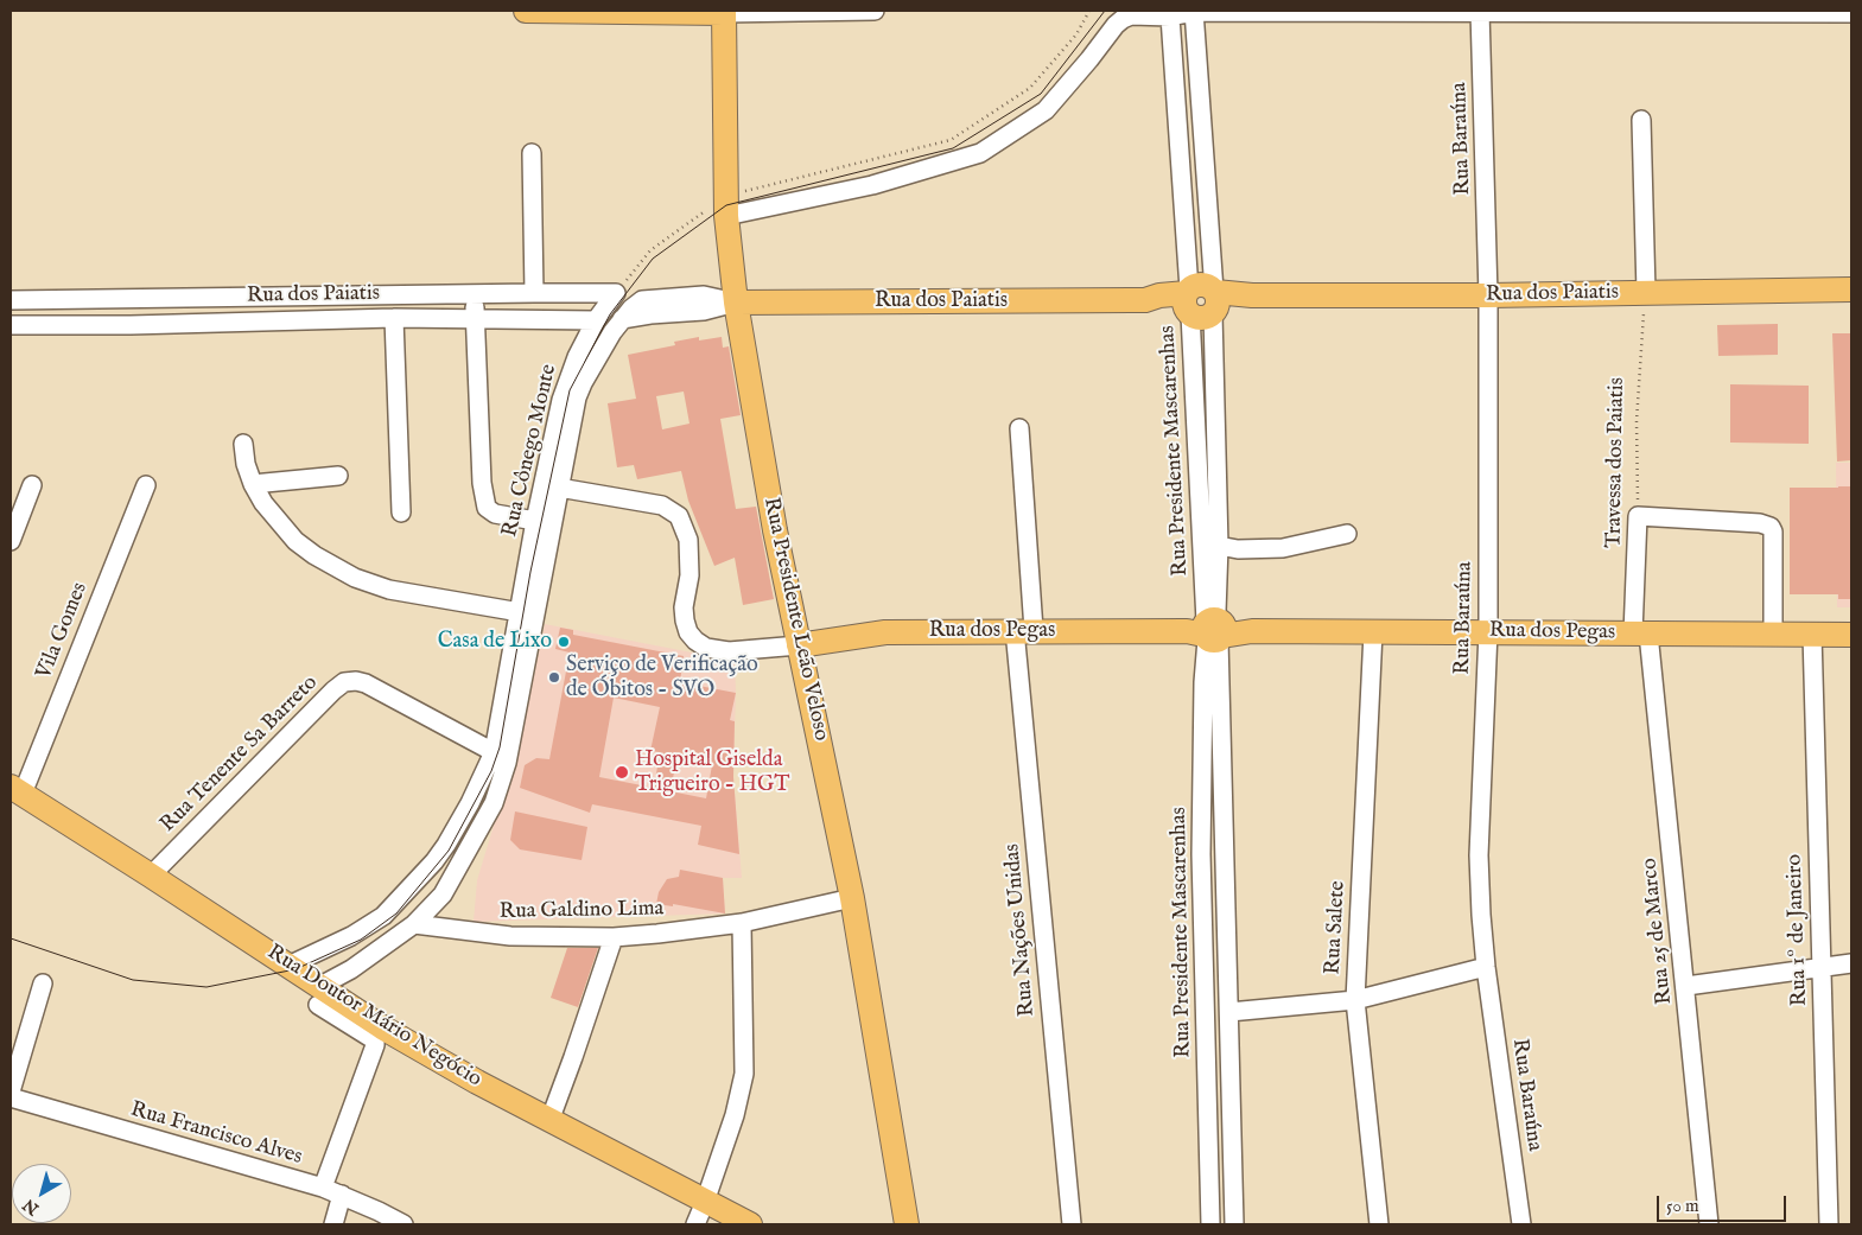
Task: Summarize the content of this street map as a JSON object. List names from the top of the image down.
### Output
{
  "streets": {
    "main road": [
      "Rua dos Paiatis",
      "Rua Presidente Leão Veloso",
      "Rua dos Pegas",
      "Rua Doutor Mário Negócio"
    ],
    "street": [
      "Rua Baraúna",
      "Rua Cônego Monte",
      "Rua Presidente Mascarenhas",
      "Travessa dos Paiatis",
      "Vila Gomes",
      "Rua Tenente Sa Barreto",
      "Rua Galdino Lima",
      "Rua Salete",
      "Rua Nações Unidas",
      "Rua 1º de Janeiro",
      "Rua 25 de Marco",
      "Rua Francisco Alves"
    ]
  },
  "crossings": [
    ["Rua Baraúna", "Rua dos Paiatis"],
    ["Rua Baraúna", "Rua dos Pegas"],
    ["Rua dos Paiatis", "Rua Cônego Monte"],
    ["Rua dos Paiatis", "Rua Presidente Mascarenhas"],
    ["Rua dos Paiatis", "Travessa dos Paiatis"],
    ["Rua dos Paiatis", "Rua Presidente Leão Veloso"],
    ["Rua Cônego Monte", "Rua Tenente Sa Barreto"],
    ["Rua Cônego Monte", "Rua Galdino Lima"],
    ["Rua Cônego Monte", "Rua Doutor Mário Negócio"],
    ["Rua Presidente Mascarenhas", "Rua dos Pegas"],
    ["Travessa dos Paiatis", "Rua dos Pegas"],
    ["Travessa dos Paiatis", "Rua 25 de Marco"],
    ["Rua Presidente Leão Veloso", "Rua dos Pegas"],
    ["Rua Presidente Leão Veloso", "Rua Galdino Lima"],
    ["Vila Gomes", "Rua Doutor Mário Negócio"],
    ["Rua dos Pegas", "Rua Salete"],
    ["Rua dos Pegas", "Rua Nações Unidas"],
    ["Rua dos Pegas", "Rua 1º de Janeiro"],
    ["Rua dos Pegas", "Rua 25 de Marco"],
    ["Rua Tenente Sa Barreto", "Rua Doutor Mário Negócio"]
  ],
  "places": ["Casa de Lixo", "Serviço de Verificação de Óbitos - SVO", "Hospital Giselda Trigueiro - HGT"],
  "scale_bar": "50 m",
  "north": "bottom left"
}
